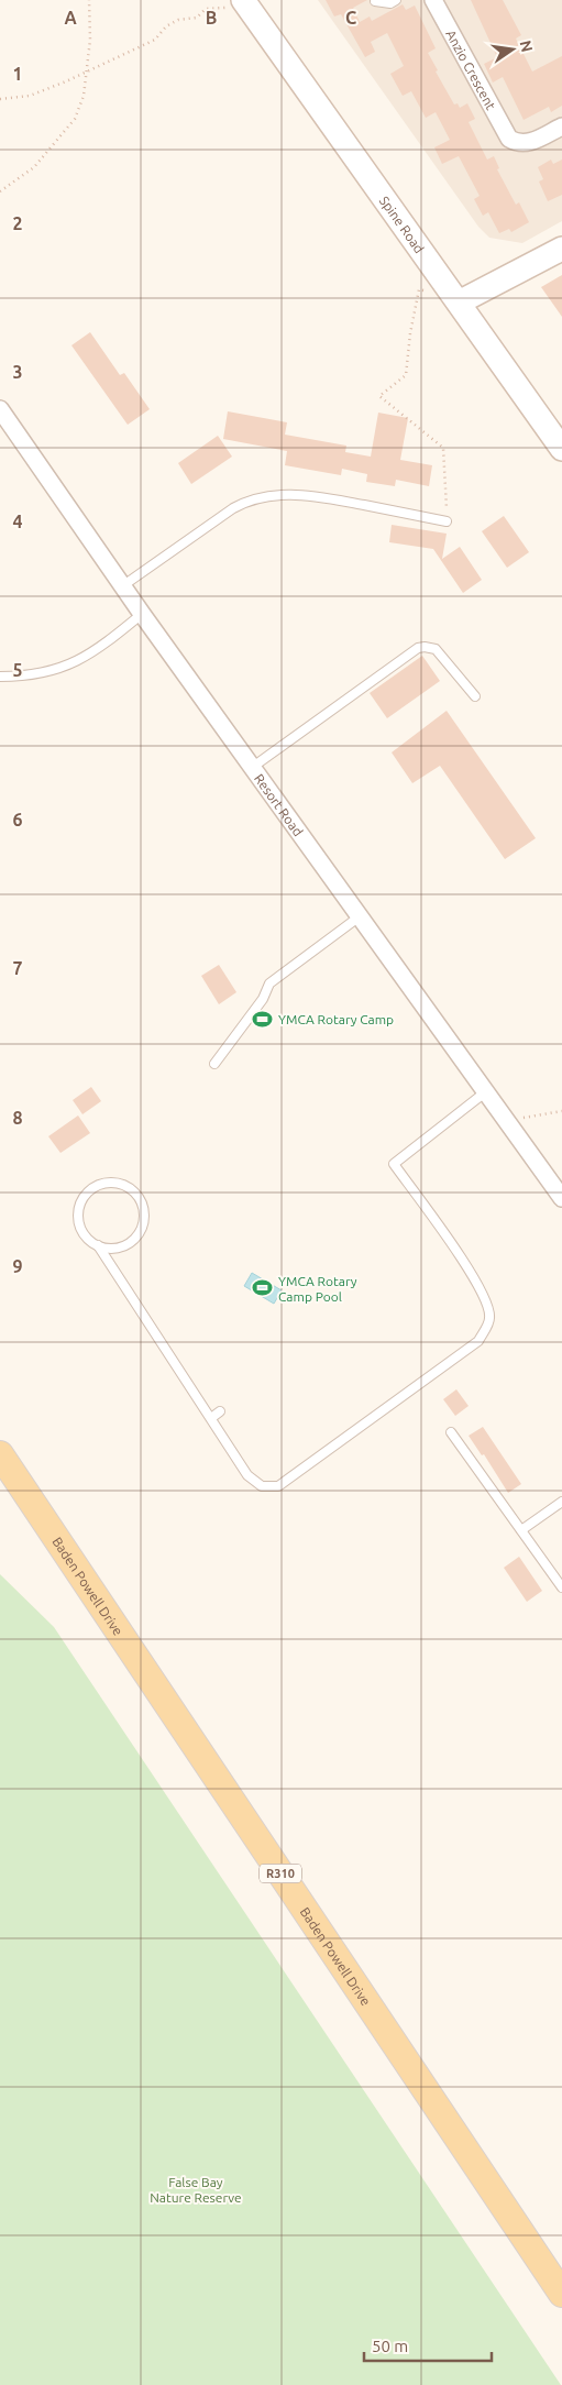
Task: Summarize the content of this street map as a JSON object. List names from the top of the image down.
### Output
{
  "streets": {
    "main road": ["Spine Road", "Baden Powell Drive", "R310"],
    "street": ["Anzio Crescent", "Resort Road"]
  },
  "parks": ["False Bay Nature Reserve"],
  "places": {
    "sports": ["YMCA Rotary Camp", "YMCA Rotary Camp Pool"]
  },
  "scale_bar": "50 m",
  "north": "right",
  "grid": {
    "columns": ["A", "B", "C"],
    "rows": [
      "1",
      "2",
      "3",
      "4",
      "5",
      "6",
      "7",
      "8",
      "9"
    ]
  }
}
